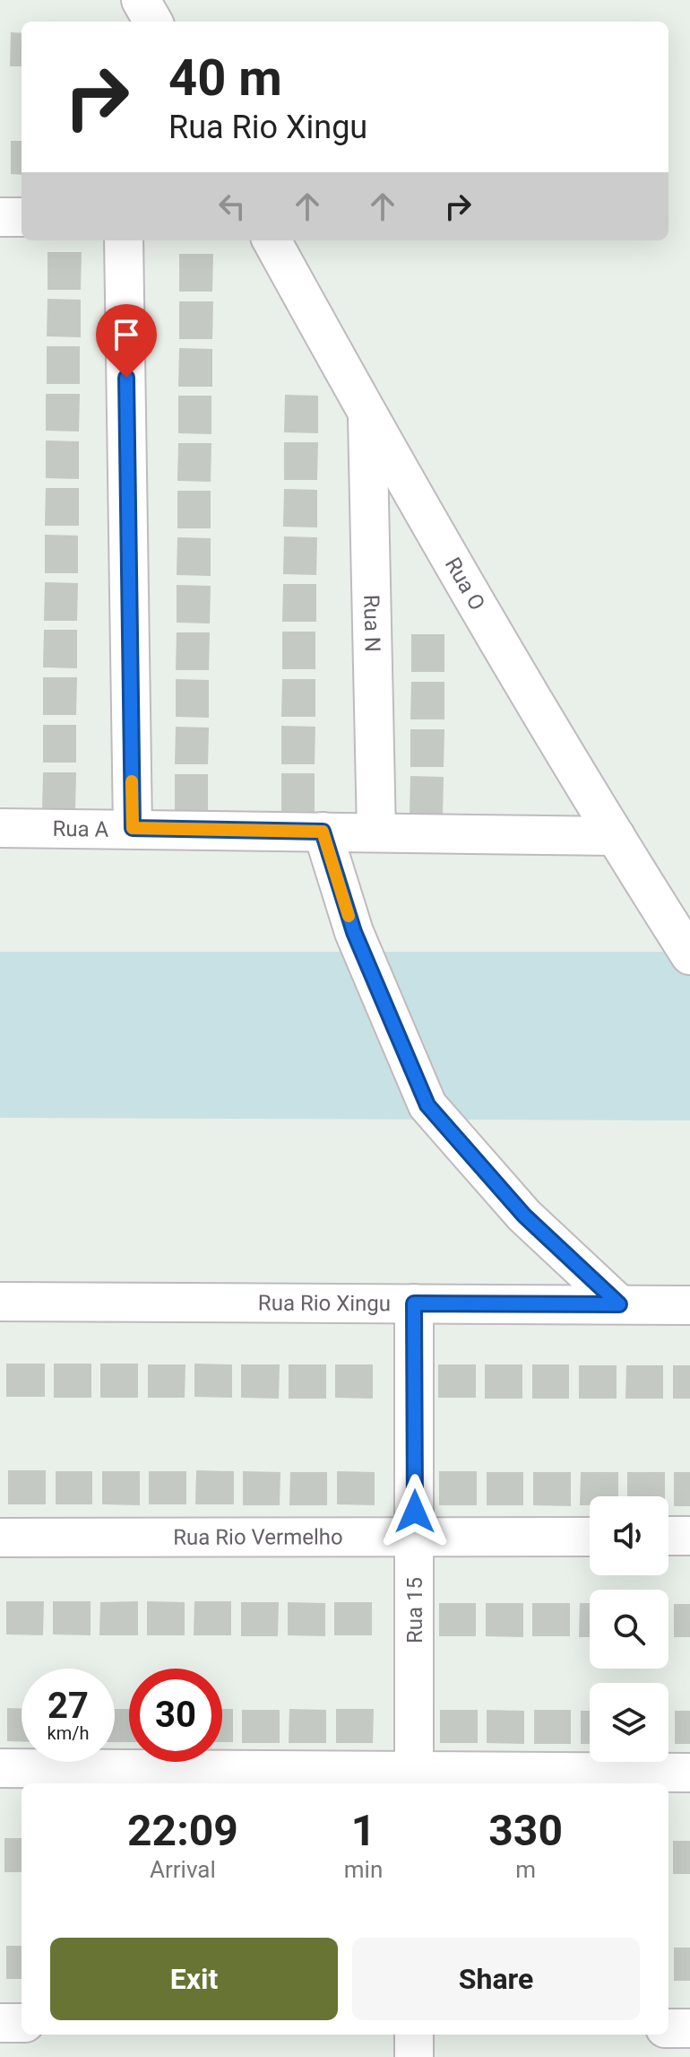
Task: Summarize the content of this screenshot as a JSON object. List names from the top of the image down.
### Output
{
  "streets": {
    "street": [
      "Rua O",
      "Rua N",
      "Rua A",
      "Rua Rio Xingu",
      "Rua Rio Vermelho",
      "Rua 15"
    ]
  },
  "crossings": [
    ["Rua O", "Rua N"],
    ["Rua O", "Rua A"],
    ["Rua N", "Rua A"],
    ["Rua Rio Xingu", "Rua 15"],
    ["Rua Rio Vermelho", "Rua 15"]
  ],
  "page": {
    "turn": ["40 m", "Rua Rio Xingu"],
    "speed": "27 km/h",
    "limit": "30",
    "eta": [
      "22:09",
      "Arrival",
      "1",
      "min",
      "330",
      "m"
    ],
    "buttons": ["Exit", "Share"]
  }
}
